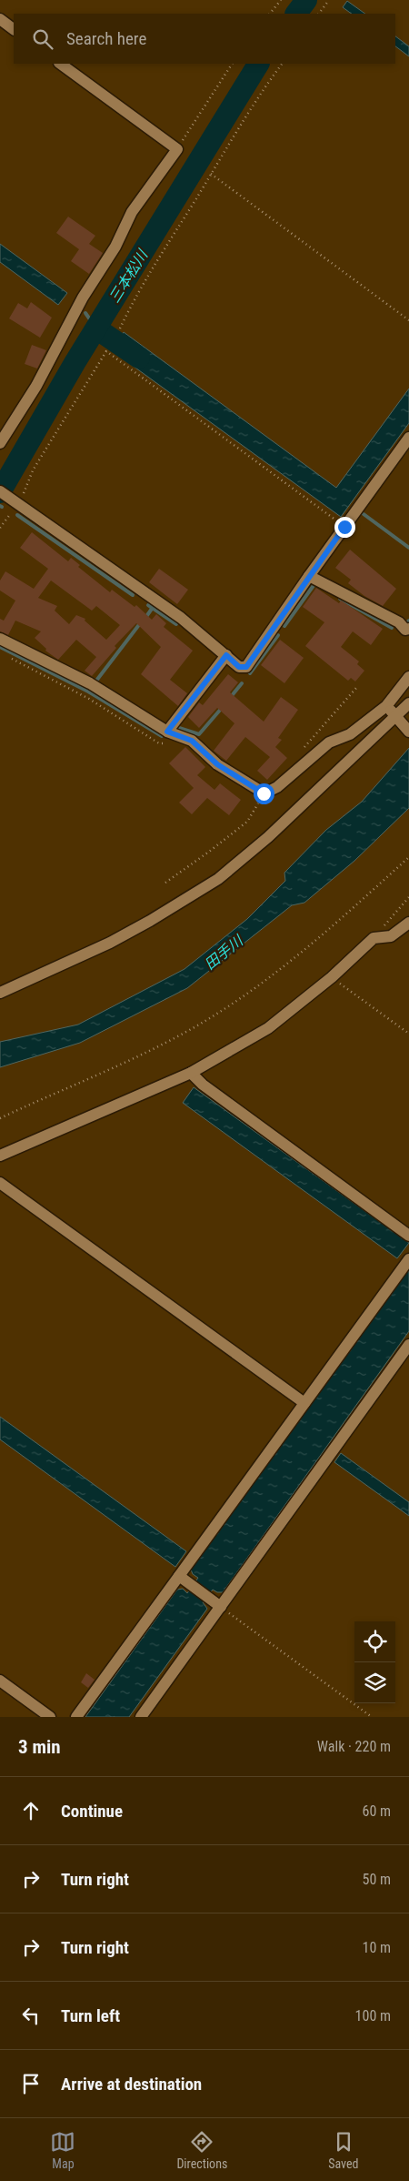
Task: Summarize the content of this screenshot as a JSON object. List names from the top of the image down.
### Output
{
  "water": ["三本松川", "田手川"],
  "page": {
    "search": "Search here",
    "heading": ["3 min", "Walk · 220 m"],
    "list": [
      ["Continue", "60 m"],
      ["Turn right", "50 m"],
      ["Turn right", "10 m"],
      ["Turn left", "100 m"],
      "Arrive at destination"
    ],
    "nav": ["Map", "Directions", "Saved"]
  }
}
